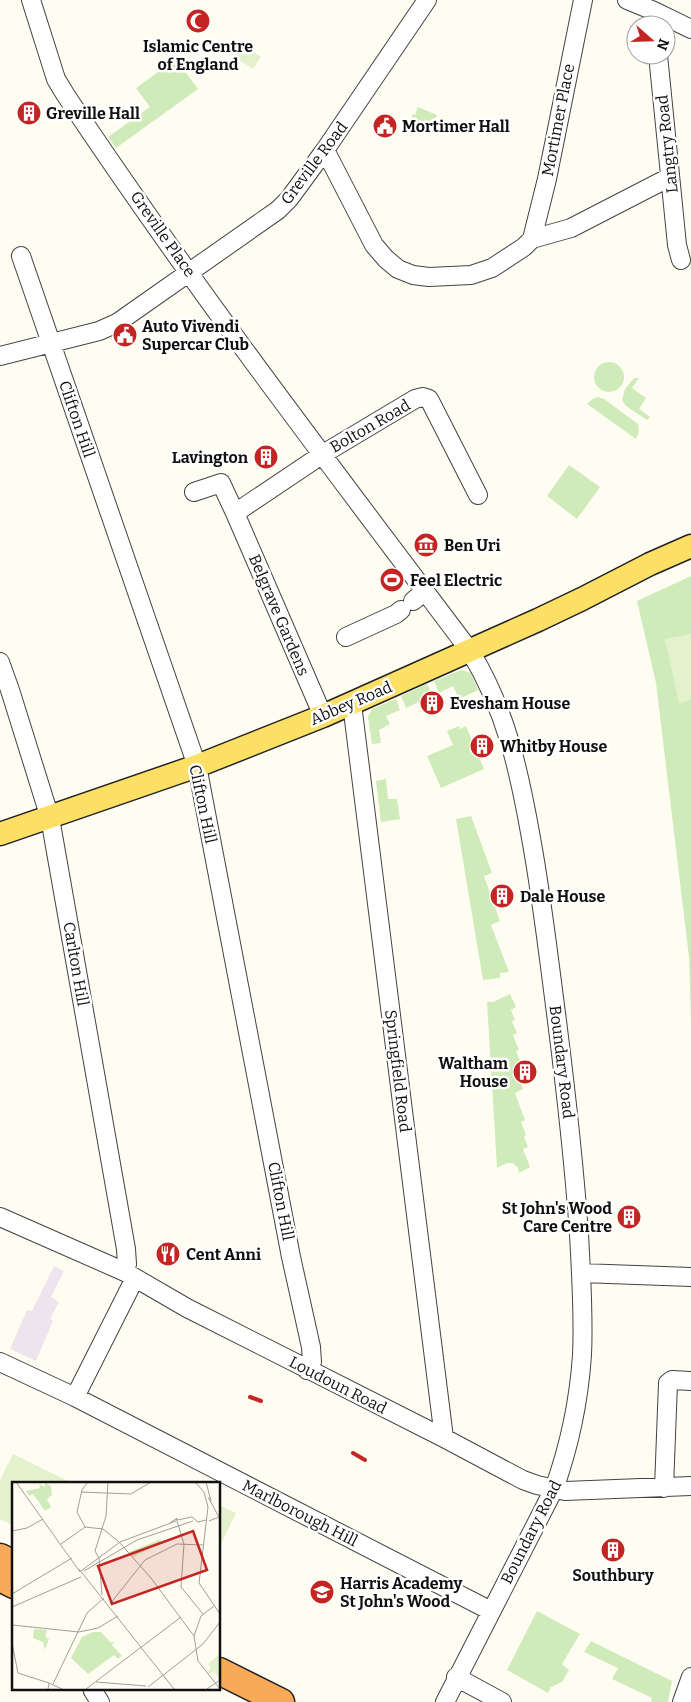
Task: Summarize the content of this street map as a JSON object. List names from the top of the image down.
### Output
{
  "streets": {
    "main road": ["Abbey Road"],
    "street": [
      "Mortimer Place",
      "Langtry Road",
      "Greville Road",
      "Greville Place",
      "Clifton Hill",
      "Bolton Road",
      "Belgrave Gardens",
      "Carlton Hill",
      "Boundary Road",
      "Springfield Road",
      "Loudoun Road",
      "Marlborough Hill"
    ]
  },
  "crossings": [
    ["Greville Road", "Greville Place"],
    ["Greville Road", "Clifton Hill"],
    ["Greville Place", "Bolton Road"],
    ["Greville Place", "Boundary Road"],
    ["Clifton Hill", "Abbey Road"],
    ["Clifton Hill", "Loudoun Road"],
    ["Bolton Road", "Boundary Road"],
    ["Belgrave Gardens", "Abbey Road"],
    ["Abbey Road", "Carlton Hill"],
    ["Abbey Road", "Boundary Road"],
    ["Abbey Road", "Springfield Road"],
    ["Carlton Hill", "Loudoun Road"],
    ["Carlton Hill", "Marlborough Hill"],
    ["Boundary Road", "Loudoun Road"],
    ["Boundary Road", "Marlborough Hill"],
    ["Springfield Road", "Loudoun Road"]
  ],
  "places": {
    "mosque": ["Islamic Centre of England"],
    "building": [
      "Greville Hall",
      "Lavington",
      "Evesham House",
      "Whitby House",
      "Dale House",
      "Waltham House",
      "St John's Wood Care Centre",
      "Southbury"
    ],
    "public building": ["Mortimer Hall", "Auto Vivendi Supercar Club"],
    "museum": ["Ben Uri"],
    "sports": ["Feel Electric"],
    "restaurant": ["Cent Anni"],
    "school or university": ["Harris Academy St John's Wood"]
  },
  "north": "right"
}
